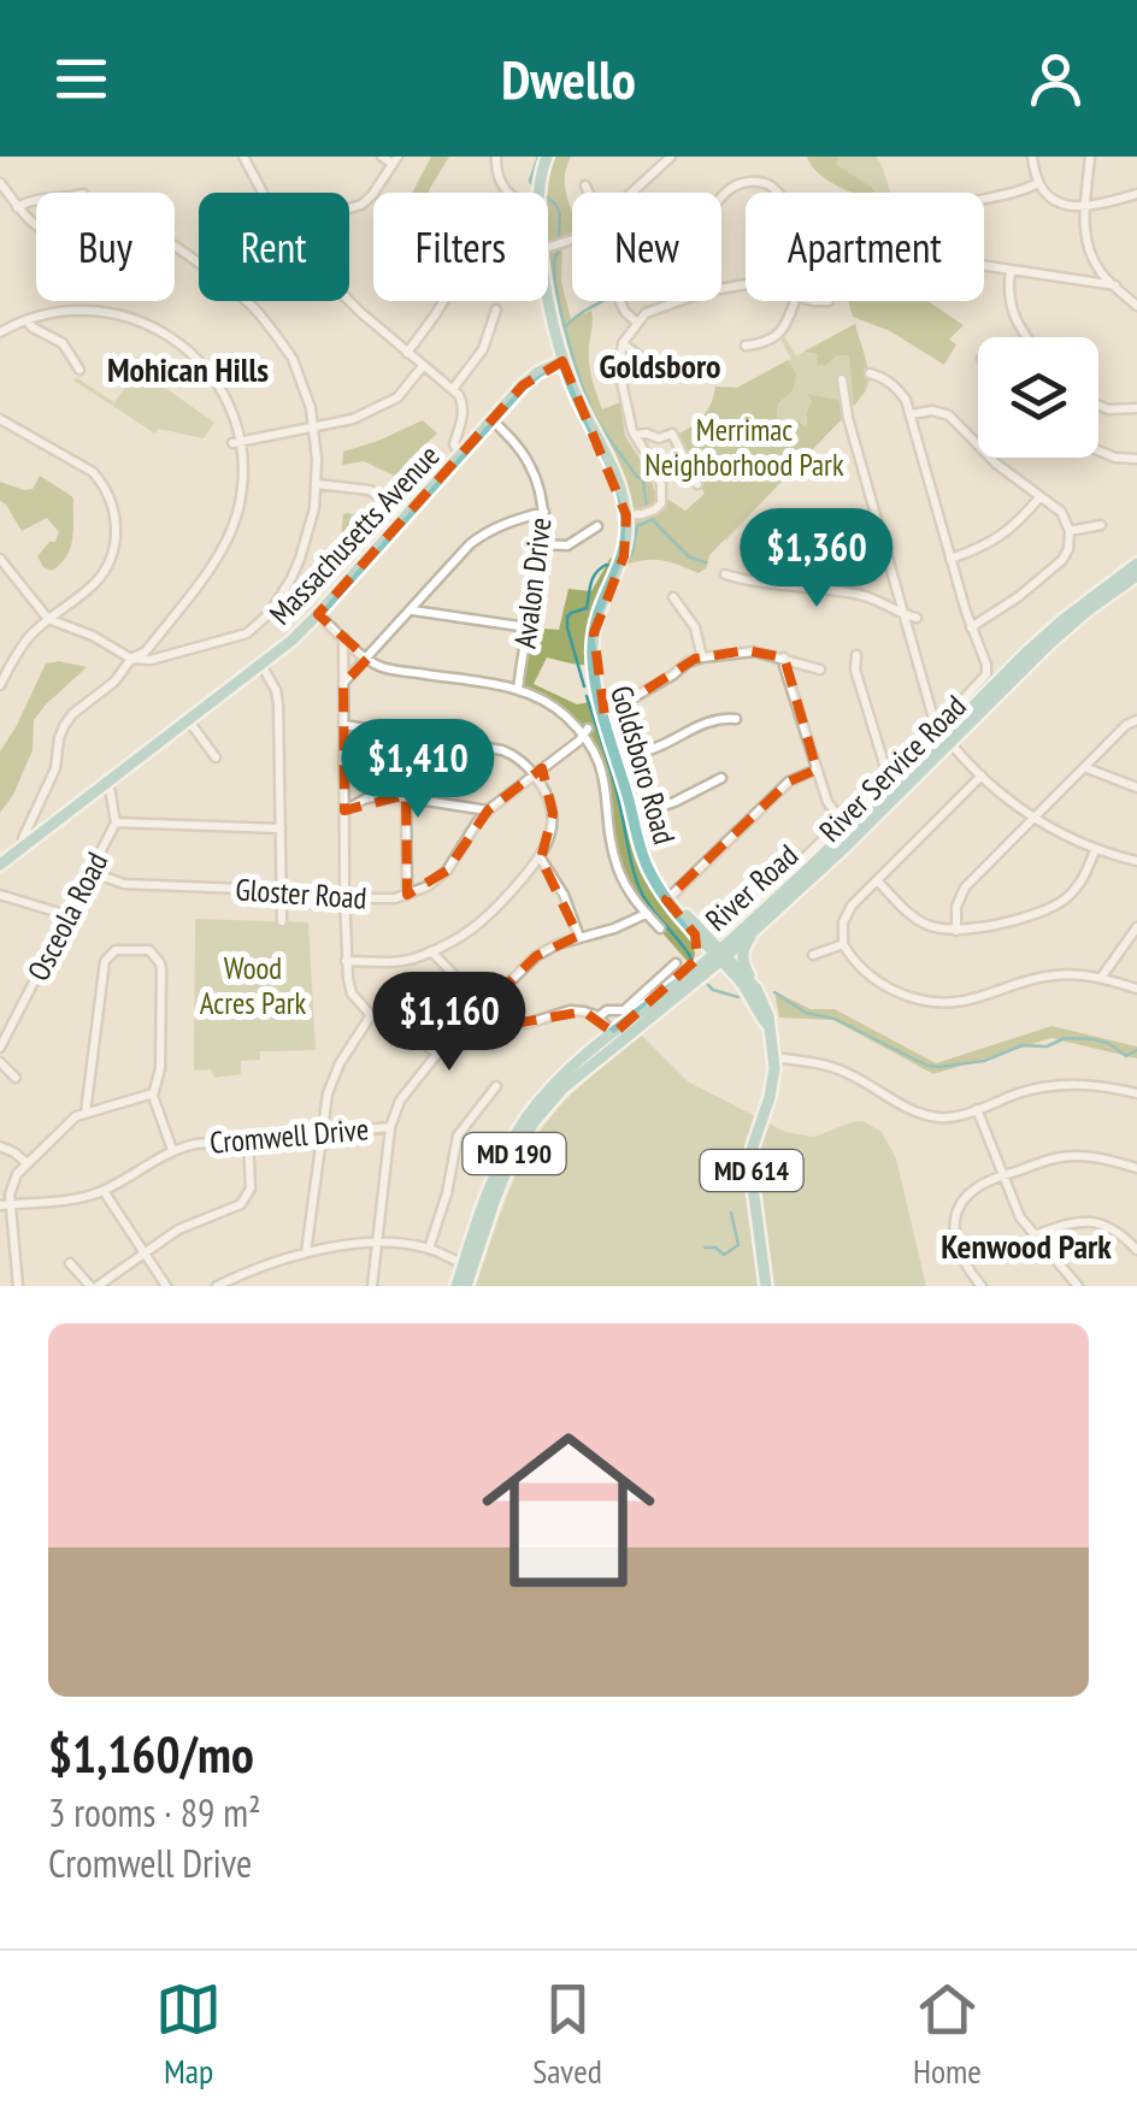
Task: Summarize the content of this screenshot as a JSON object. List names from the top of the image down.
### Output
{
  "streets": {
    "main road": [
      "Massachusetts Avenue",
      "Goldsboro Road",
      "River Road",
      "MD 190",
      "MD 614"
    ],
    "street": [
      "Avalon Drive",
      "River Service Road",
      "Gloster Road",
      "Osceola Road",
      "Cromwell Drive"
    ]
  },
  "crossings": [
    ["Massachusetts Avenue", "Avalon Drive"],
    ["Massachusetts Avenue", "Goldsboro Road"],
    ["Massachusetts Avenue", "Osceola Road"],
    ["Goldsboro Road", "River Road"],
    ["River Service Road", "River Road"],
    ["Gloster Road", "Osceola Road"]
  ],
  "districts": ["Goldsboro", "Mohican Hills", "Kenwood Park"],
  "parks": ["Merrimac Neighborhood Park", "Wood Acres Park"],
  "page": {
    "header": "Dwello",
    "chip": [
      "Buy",
      "Rent",
      "Filters",
      "New",
      "Apartment"
    ],
    "price": ["$1,360", "$1,410", "$1,160"],
    "list": [
      {
        "name": "$1,160/mo",
        "note": "3 rooms · 89 m² · Cromwell Drive"
      }
    ],
    "tabs": ["Map", "Saved", "Home"]
  }
}
